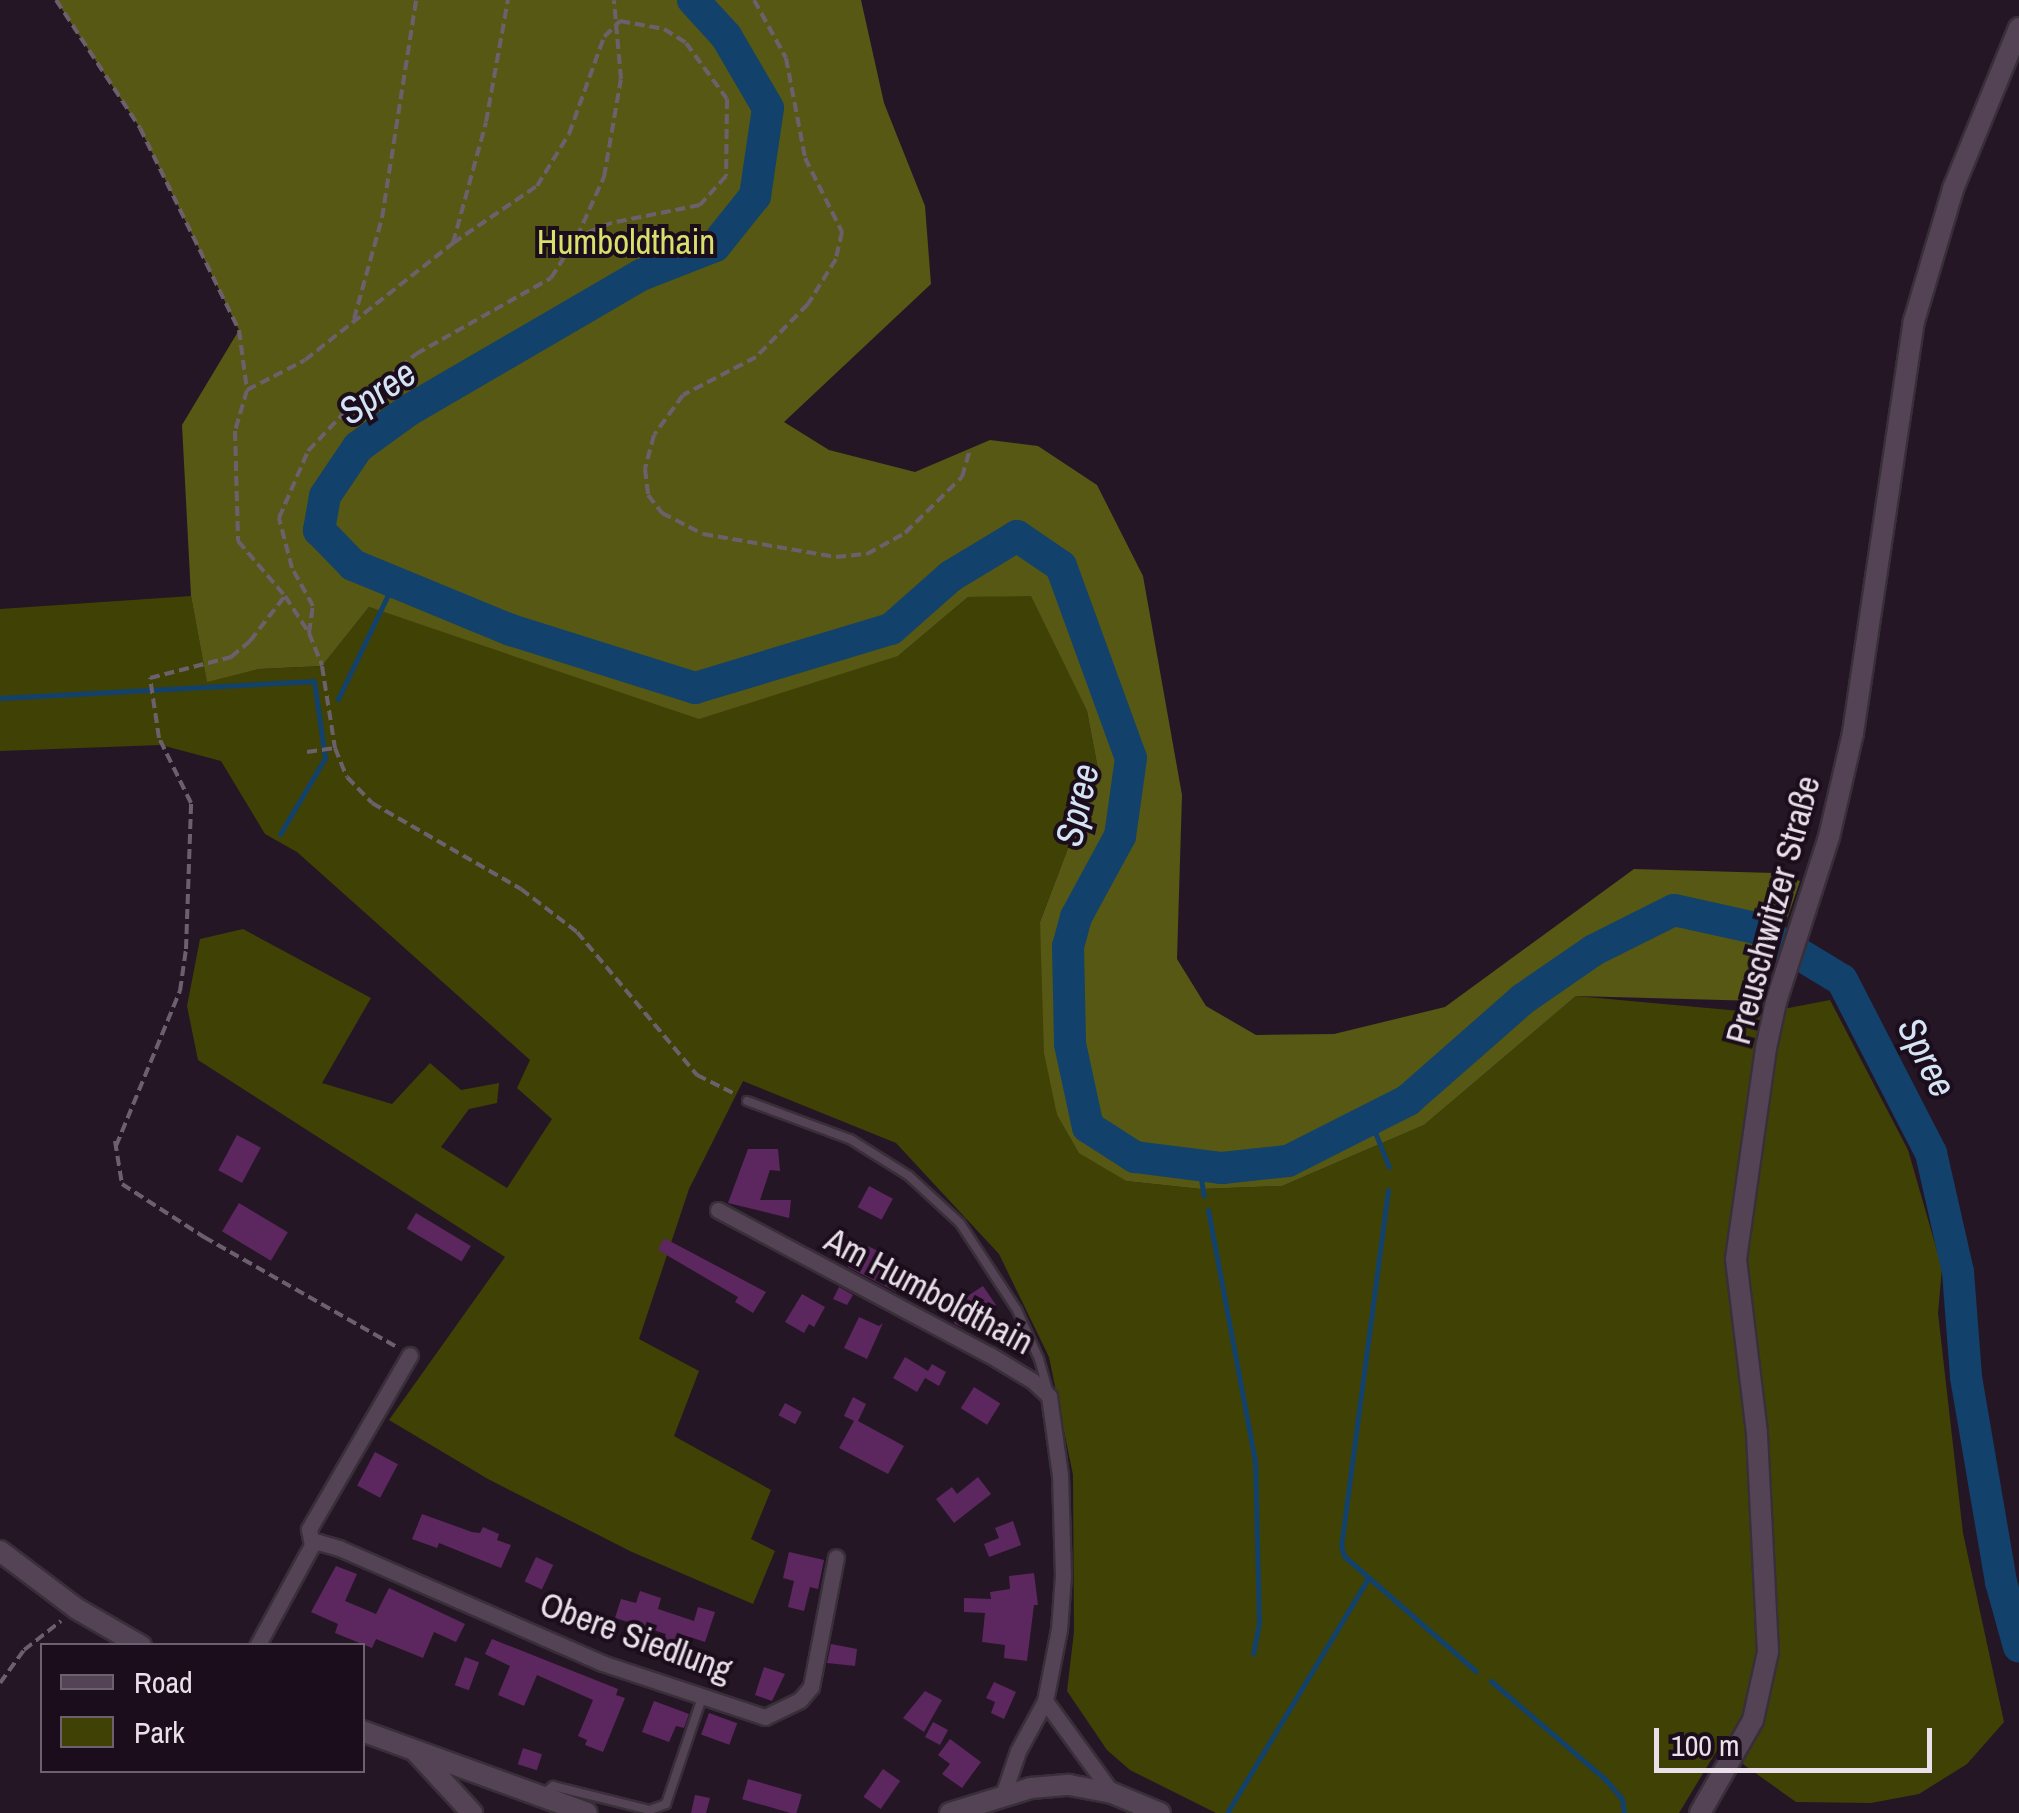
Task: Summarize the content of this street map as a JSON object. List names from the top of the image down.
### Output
{
  "streets": {
    "street": ["Preuschwitzer Straße", "Am Humboldthain", "Obere Siedlung"]
  },
  "water": ["Spree"],
  "parks": ["Humboldthain"],
  "legend": ["Road", "Park"],
  "scale_bar": "100 m"
}
